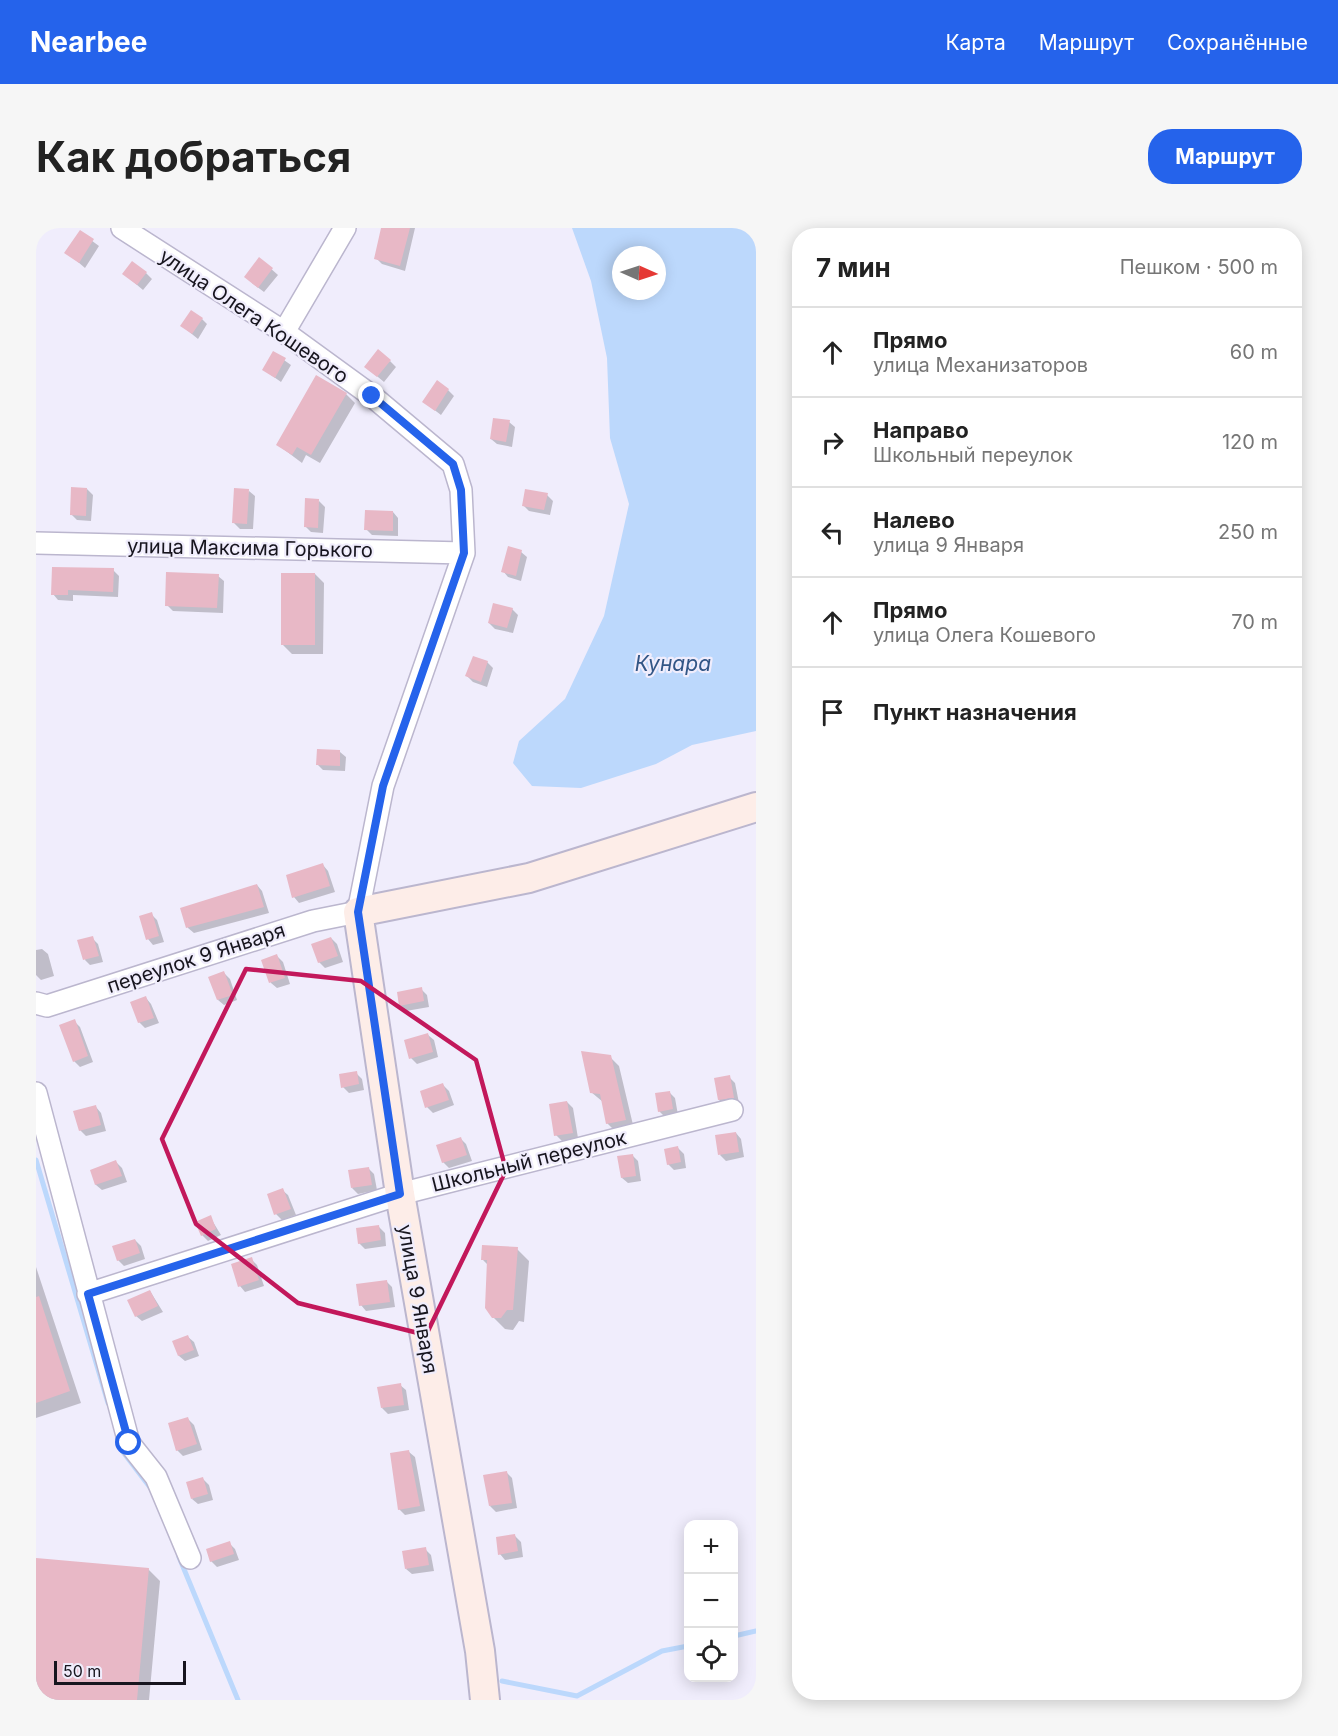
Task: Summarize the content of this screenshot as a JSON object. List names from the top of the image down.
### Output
{
  "streets": {
    "street": [
      "улица Олега Кошевого",
      "улица Максима Горького",
      "переулок 9 Января",
      "Школьный переулок",
      "улица 9 Января"
    ]
  },
  "crossings": [
    ["улица Олега Кошевого", "улица Максима Горького"],
    ["улица Олега Кошевого", "улица 9 Января"],
    ["улица Максима Горького", "улица 9 Января"],
    ["переулок 9 Января", "улица 9 Января"],
    ["Школьный переулок", "улица 9 Января"]
  ],
  "water": ["Кунара"],
  "scale_bar": "50 m",
  "north": "right",
  "page": {
    "header": "Nearbee",
    "nav": ["Карта", "Маршрут", "Сохранённые"],
    "buttons": "Маршрут",
    "title": "Как добраться",
    "heading": ["7 мин", "Пешком · 500 m"],
    "list": [
      ["Прямо", "улица Механизаторов", "60 m"],
      ["Направо", "Школьный переулок", "120 m"],
      ["Налево", "улица 9 Января", "250 m"],
      ["Прямо", "улица Олега Кошевого", "70 m"],
      "Пункт назначения"
    ],
    "map_buttons": ["+", "−"],
    "scale": "50 m"
  }
}
